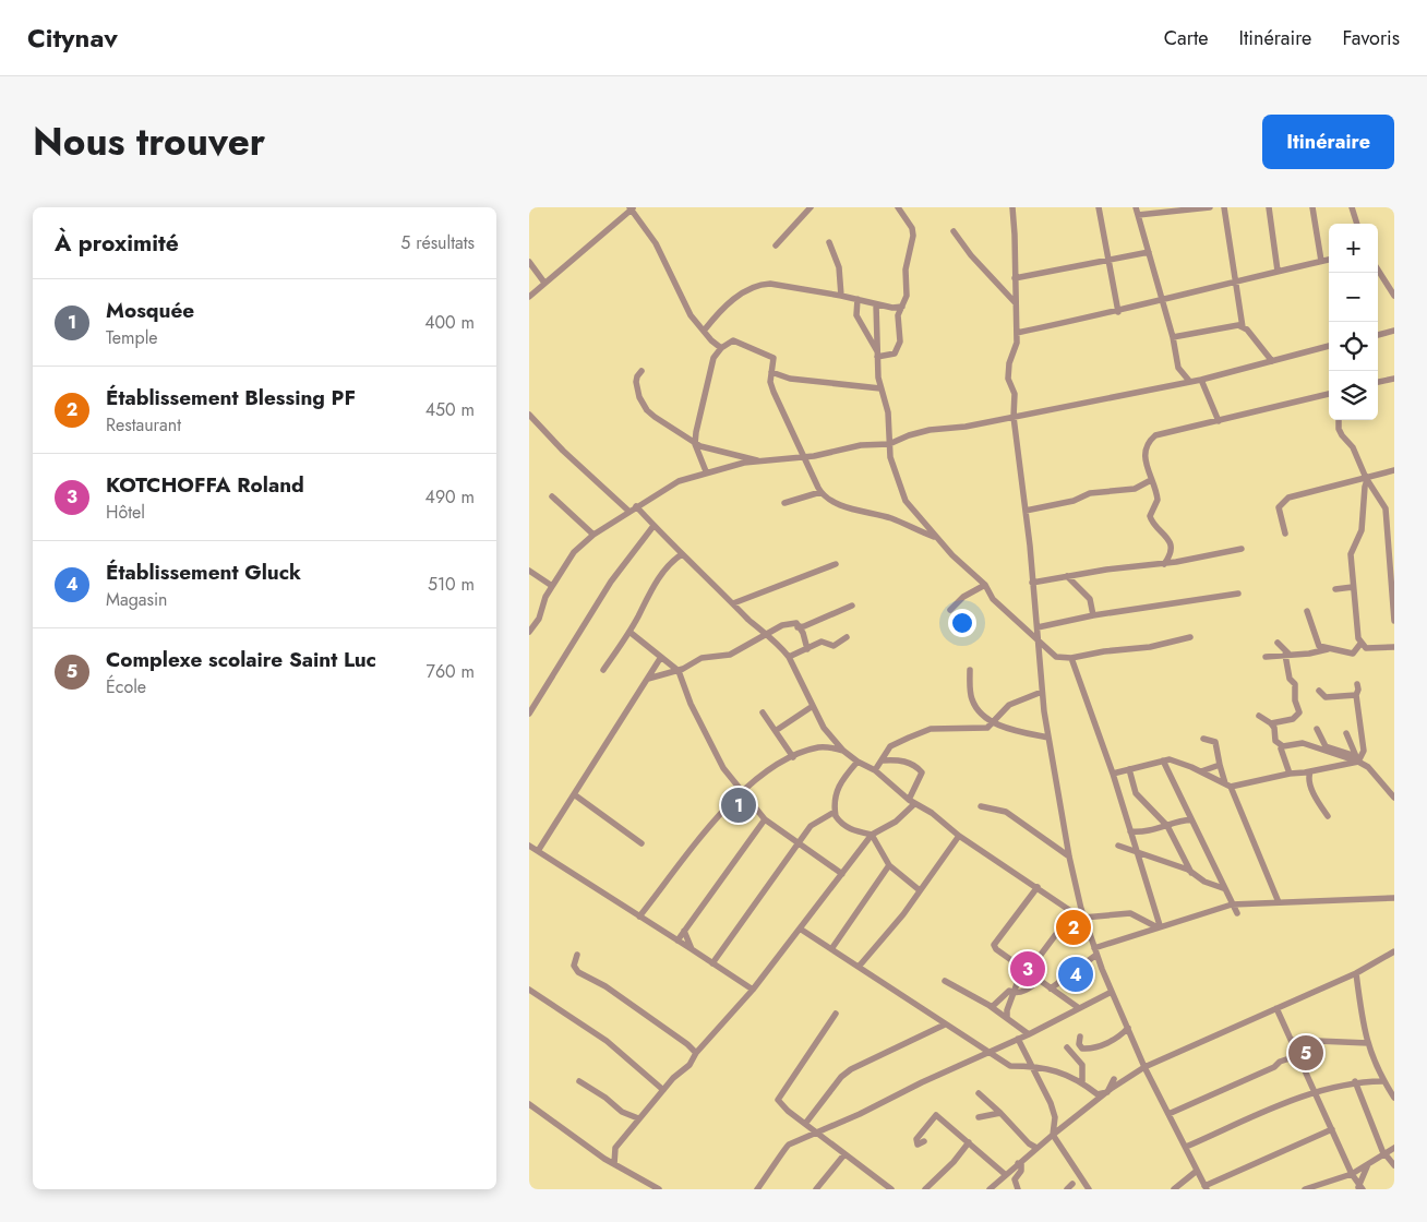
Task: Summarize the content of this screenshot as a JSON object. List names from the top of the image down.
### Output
{
  "page": {
    "header": "Citynav",
    "nav": ["Carte", "Itinéraire", "Favoris"],
    "title": "Nous trouver",
    "buttons": "Itinéraire",
    "heading": ["À proximité", "5 résultats"],
    "map_buttons": ["+", "−"],
    "list": [
      {
        "mark": "1",
        "name": "Mosquée",
        "note": "Temple",
        "value": "400 m"
      },
      {
        "mark": "2",
        "name": "Établissement Blessing PF",
        "note": "Restaurant",
        "value": "450 m"
      },
      {
        "mark": "3",
        "name": "KOTCHOFFA Roland",
        "note": "Hôtel",
        "value": "490 m"
      },
      {
        "mark": "4",
        "name": "Établissement Gluck",
        "note": "Magasin",
        "value": "510 m"
      },
      {
        "mark": "5",
        "name": "Complexe scolaire Saint Luc",
        "note": "École",
        "value": "760 m"
      }
    ],
    "pins": [
      "1",
      "2",
      "3",
      "4",
      "5"
    ]
  }
}
